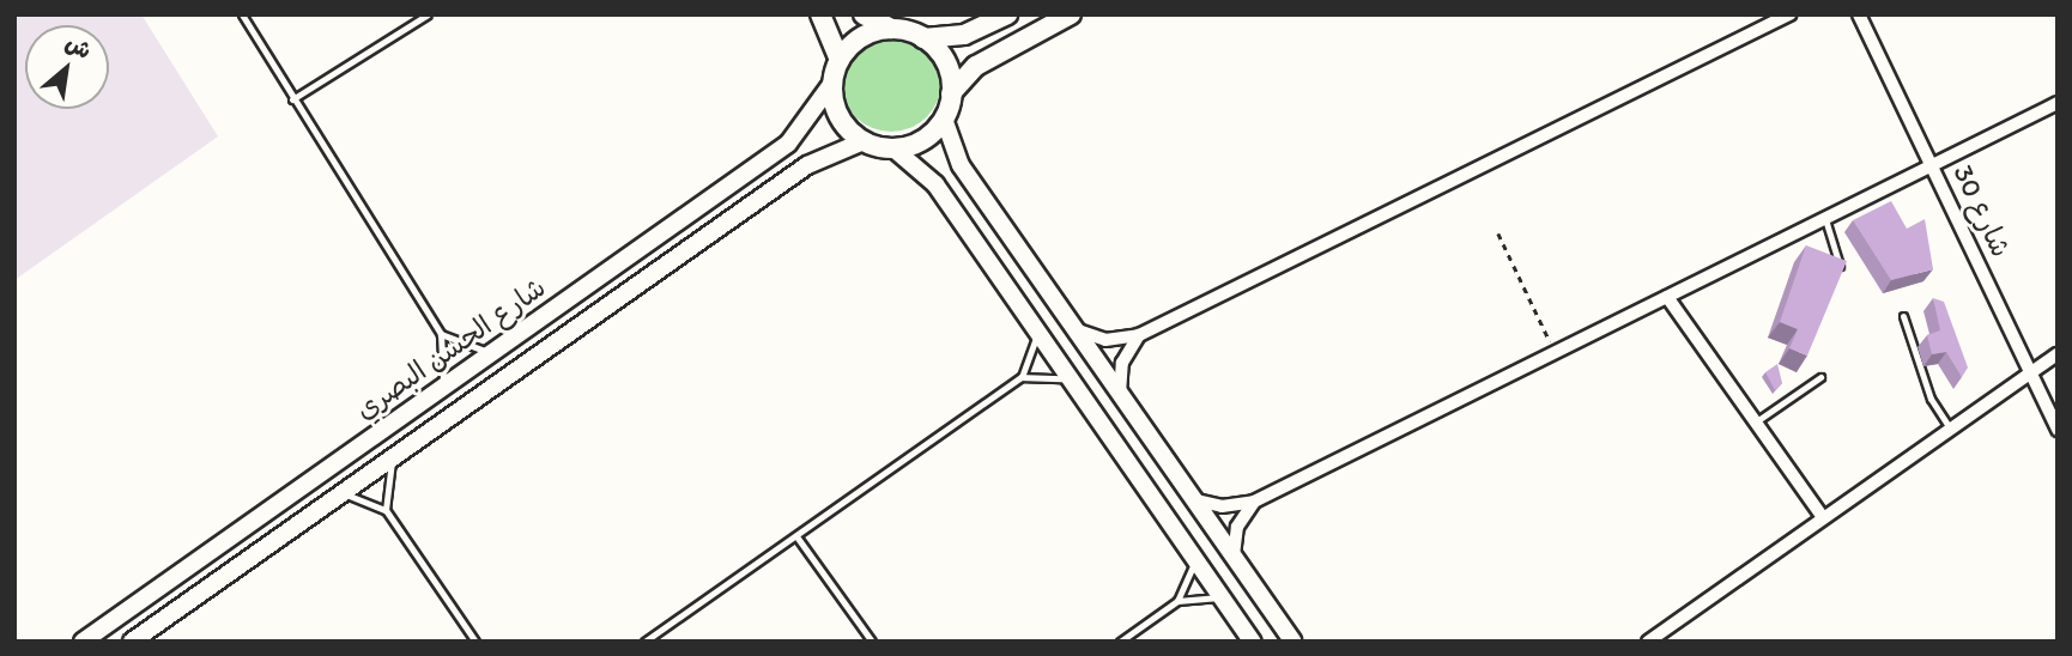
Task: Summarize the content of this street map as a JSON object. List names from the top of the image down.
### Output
{
  "streets": {
    "street": ["شارع 30", "شارع الحسن البصري"]
  },
  "north": "top right"
}
